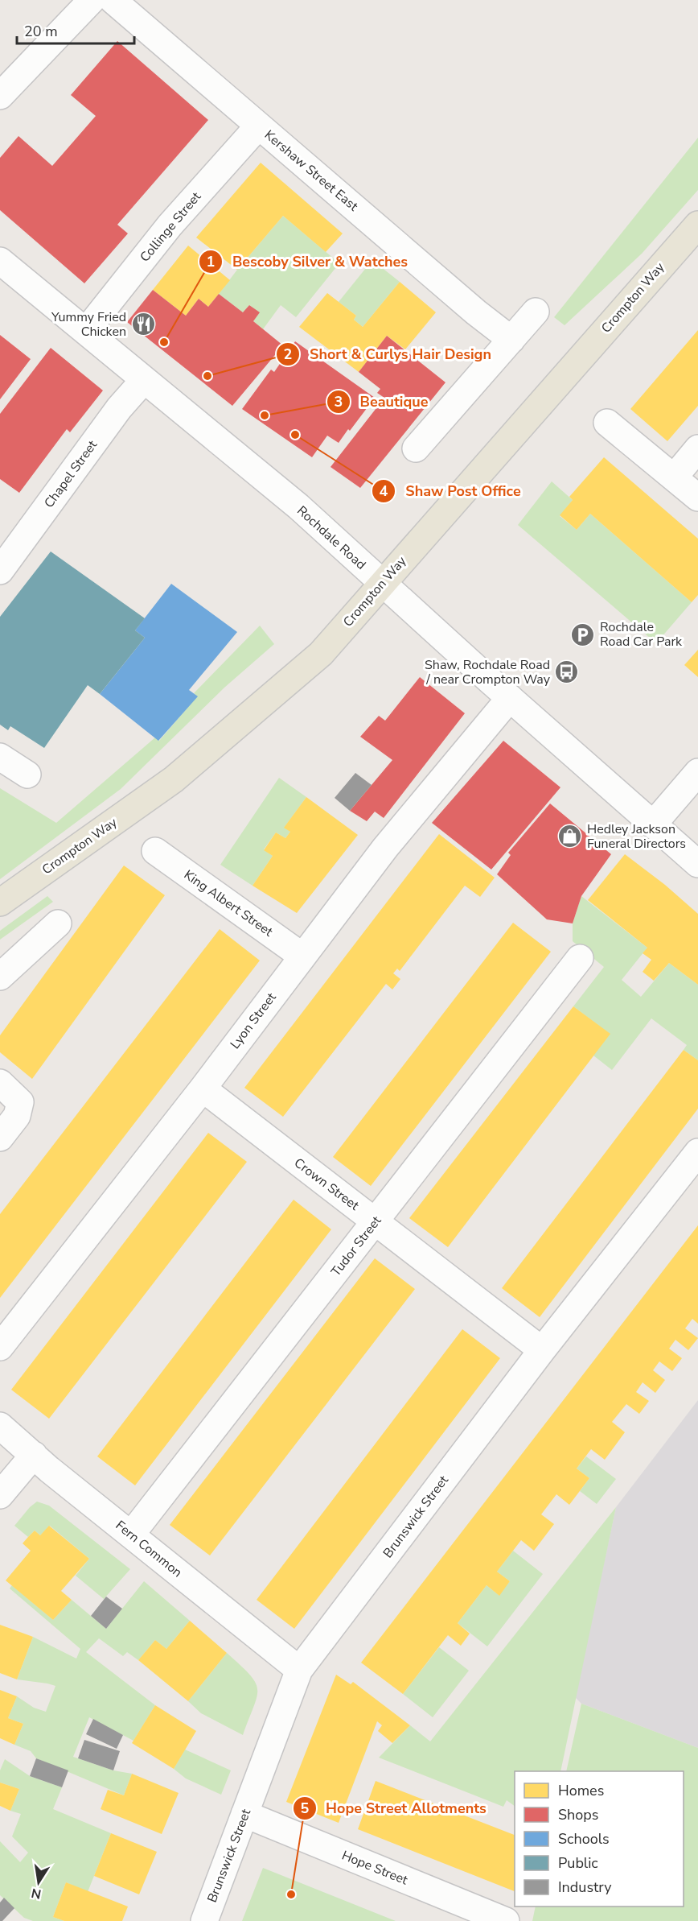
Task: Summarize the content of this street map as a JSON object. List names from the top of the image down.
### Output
{
  "streets": {
    "main road": ["Crompton Way"],
    "street": [
      "Kershaw Street East",
      "Collinge Street",
      "Chapel Street",
      "Rochdale Road",
      "King Albert Street",
      "Lyon Street",
      "Crown Street",
      "Tudor Street",
      "Brunswick Street",
      "Fern Common",
      "Hope Street"
    ]
  },
  "crossings": [
    ["Kershaw Street East", "Collinge Street"],
    ["Collinge Street", "Rochdale Road"],
    ["Crompton Way", "Rochdale Road"],
    ["Chapel Street", "Rochdale Road"],
    ["Rochdale Road", "Lyon Street"],
    ["King Albert Street", "Lyon Street"],
    ["Lyon Street", "Crown Street"],
    ["Crown Street", "Tudor Street"],
    ["Crown Street", "Brunswick Street"],
    ["Tudor Street", "Fern Common"],
    ["Brunswick Street", "Fern Common"],
    ["Brunswick Street", "Hope Street"]
  ],
  "places": {
    "restaurant": ["Yummy Fried Chicken"],
    "other": [
      "Bescoby Silver & Watches",
      "Short & Curlys Hair Design",
      "Beautique",
      "Shaw Post Office",
      "Hope Street Allotments"
    ],
    "parking": ["Rochdale Road Car Park"],
    "bus stop": ["Shaw, Rochdale Road / near Crompton Way"],
    "shop": ["Hedley Jackson Funeral Directors"]
  },
  "legend": [
    "Homes",
    "Shops",
    "Schools",
    "Public",
    "Industry"
  ],
  "scale_bar": "20 m",
  "north": "bottom"
}
